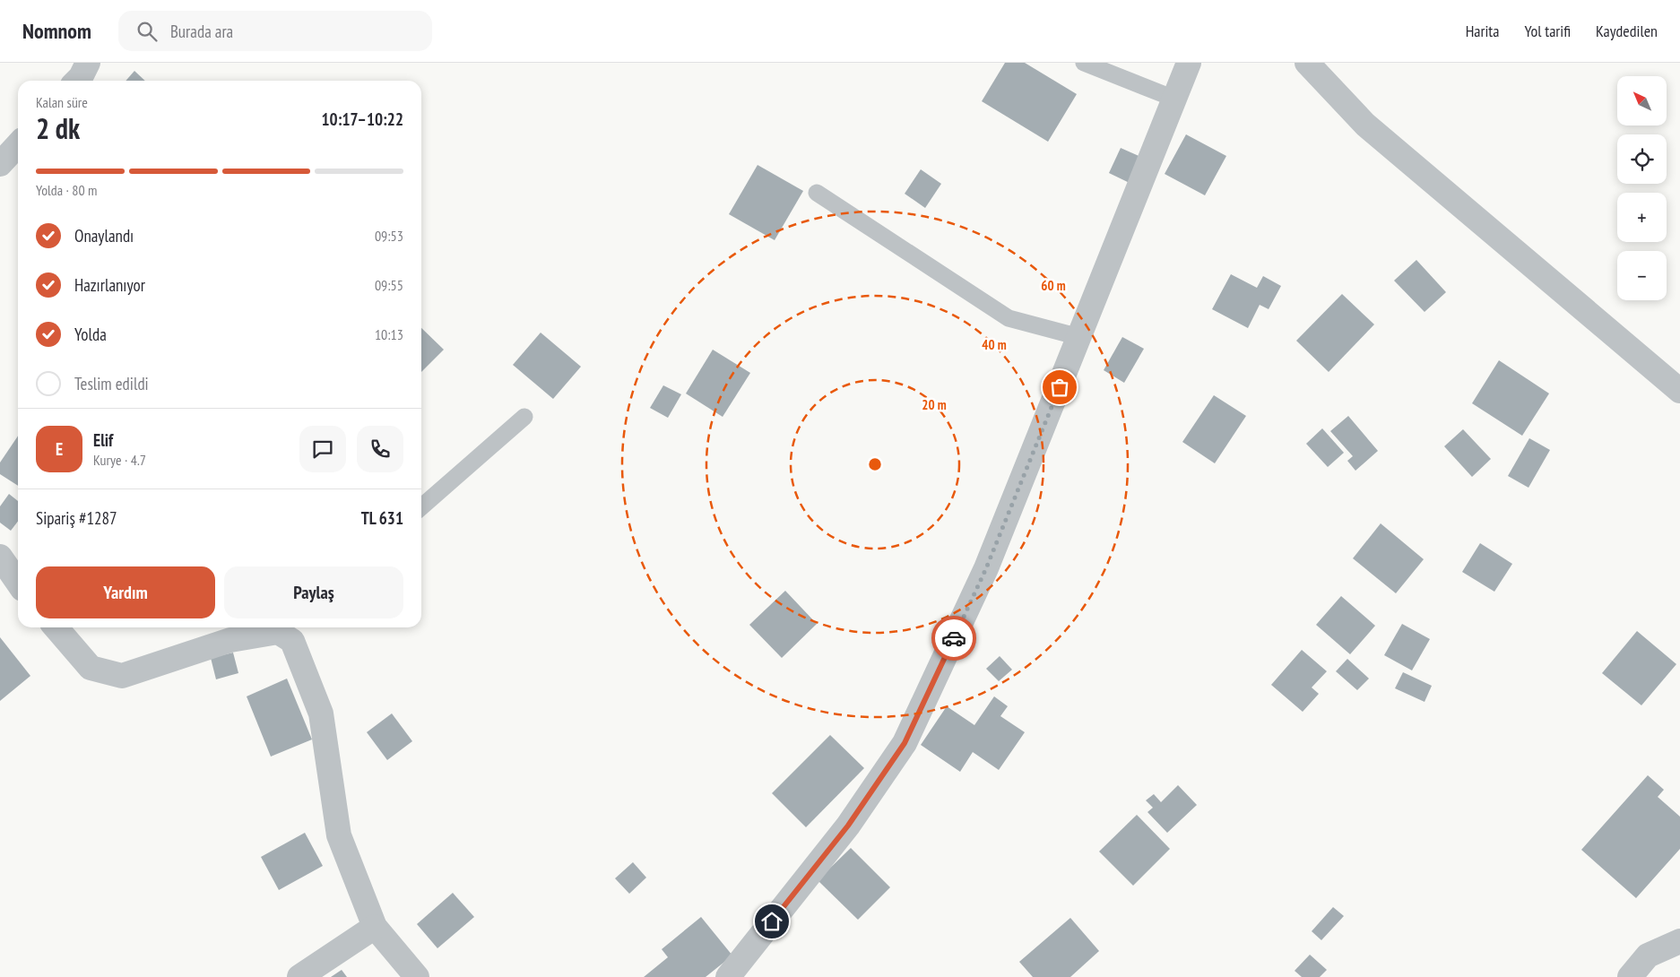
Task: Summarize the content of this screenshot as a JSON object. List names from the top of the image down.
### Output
{
  "north": "top left",
  "page": {
    "header": "Nomnom",
    "search": "Burada ara",
    "nav": ["Harita", "Yol tarifi", "Kaydedilen"],
    "map_buttons": ["+", "−"],
    "heading": ["2 dk", "Kalan süre", "10:17–10:22"],
    "panel": [
      "Elif",
      "Kurye · 4.7",
      "Sipariş #1287",
      "TL 631"
    ],
    "bar": "Yolda · 80 m",
    "list": [
      ["Onaylandı", "09:53"],
      ["Hazırlanıyor", "09:55"],
      ["Yolda", "10:13"],
      "Teslim edildi"
    ],
    "round": "E",
    "buttons": ["Yardım", "Paylaş"]
  },
  "rings": ["60 m", "40 m", "20 m"]
}
